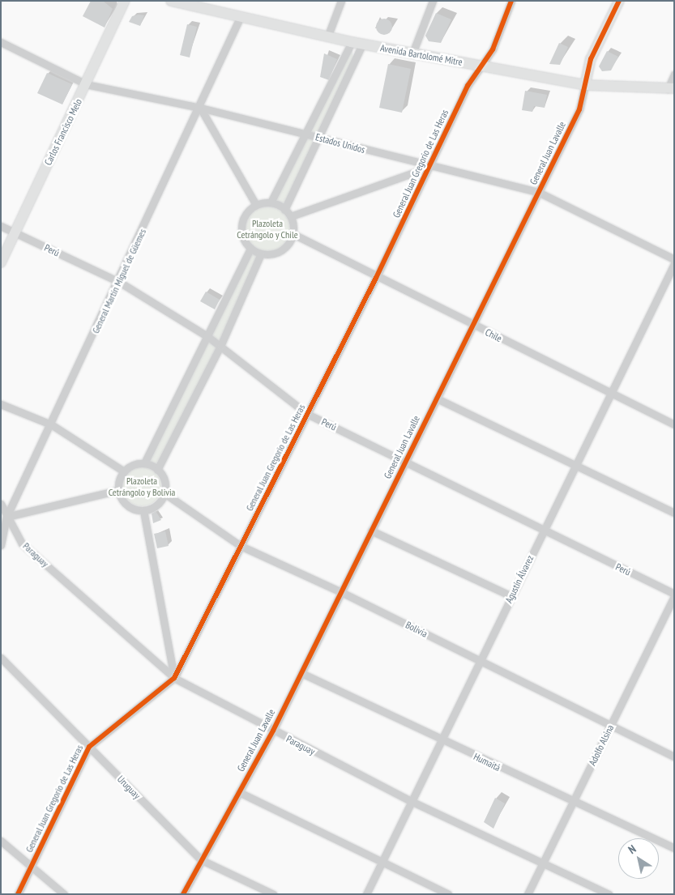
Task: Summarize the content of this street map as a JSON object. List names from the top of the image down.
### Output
{
  "streets": {
    "main road": ["Avenida Bartolomé Mitre", "Carlos Francisco Melo", "General Juan Lavalle"],
    "street": [
      "Estados Unidos",
      "General Juan Gregorio de Las Heras",
      "Perú",
      "General Martín Miguel de Güemes",
      "Chile",
      "Paraguay",
      "Agustín Álvarez",
      "Bolivia",
      "Adolfo Alsina",
      "Humaitá",
      "Uruguay"
    ]
  },
  "crossings": [
    ["Avenida Bartolomé Mitre", "General Juan Lavalle"],
    ["Avenida Bartolomé Mitre", "General Juan Gregorio de Las Heras"],
    ["Avenida Bartolomé Mitre", "General Martín Miguel de Güemes"],
    ["Carlos Francisco Melo", "Estados Unidos"],
    ["Carlos Francisco Melo", "Perú"],
    ["Estados Unidos", "General Juan Lavalle"],
    ["Estados Unidos", "General Juan Gregorio de Las Heras"],
    ["Estados Unidos", "General Martín Miguel de Güemes"],
    ["General Juan Lavalle", "Perú"],
    ["General Juan Lavalle", "Chile"],
    ["General Juan Lavalle", "Paraguay"],
    ["General Juan Lavalle", "Bolivia"],
    ["General Juan Lavalle", "Humaitá"],
    ["General Juan Lavalle", "Uruguay"],
    ["General Juan Gregorio de Las Heras", "Perú"],
    ["General Juan Gregorio de Las Heras", "Chile"],
    ["General Juan Gregorio de Las Heras", "Paraguay"],
    ["General Juan Gregorio de Las Heras", "Bolivia"],
    ["General Juan Gregorio de Las Heras", "Uruguay"],
    ["Perú", "General Martín Miguel de Güemes"],
    ["Perú", "Agustín Álvarez"],
    ["Perú", "Adolfo Alsina"],
    ["General Martín Miguel de Güemes", "Paraguay"],
    ["Chile", "Agustín Álvarez"],
    ["Paraguay", "Agustín Álvarez"],
    ["Paraguay", "Adolfo Alsina"],
    ["Agustín Álvarez", "Bolivia"],
    ["Agustín Álvarez", "Humaitá"],
    ["Bolivia", "Adolfo Alsina"],
    ["Adolfo Alsina", "Humaitá"]
  ],
  "parks": ["Plazoleta Cetrángolo y Chile", "Plazoleta Cetrángolo y Bolivia"],
  "north": "top left"
}
